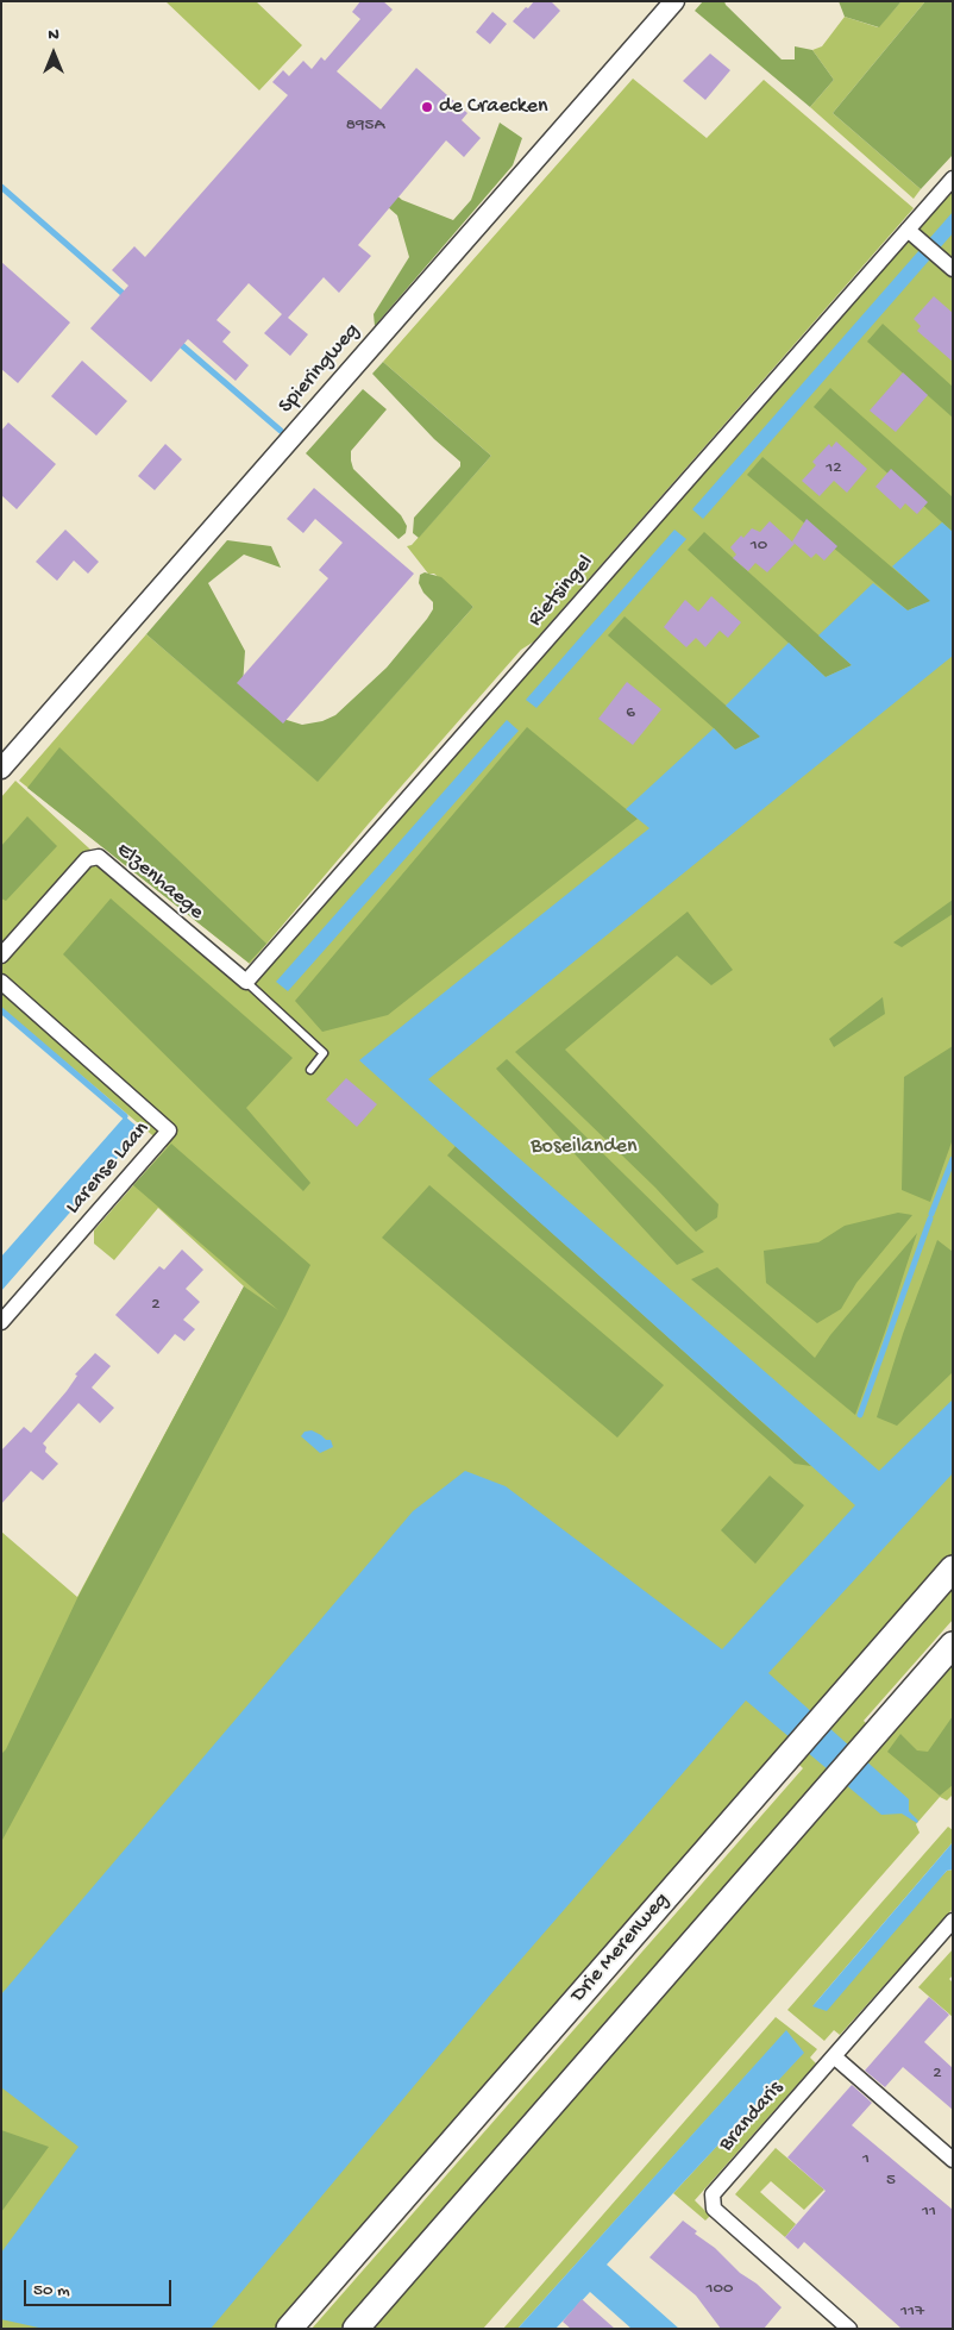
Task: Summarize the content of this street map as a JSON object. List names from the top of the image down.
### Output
{
  "streets": {
    "highway": ["Drie Merenweg"],
    "street": [
      "Spieringweg",
      "Rietsingel",
      "Elzenhaege",
      "Larense Laan",
      "Brandaris"
    ]
  },
  "crossings": [
    ["Rietsingel", "Elzenhaege"]
  ],
  "parks": ["Boseilanden"],
  "places": ["de Craecken"],
  "house_numbers": [
    "895A",
    "12",
    "10",
    "6",
    "2",
    "2",
    "1",
    "5",
    "11",
    "100",
    "117"
  ],
  "scale_bar": "50 m",
  "north": "top"
}
